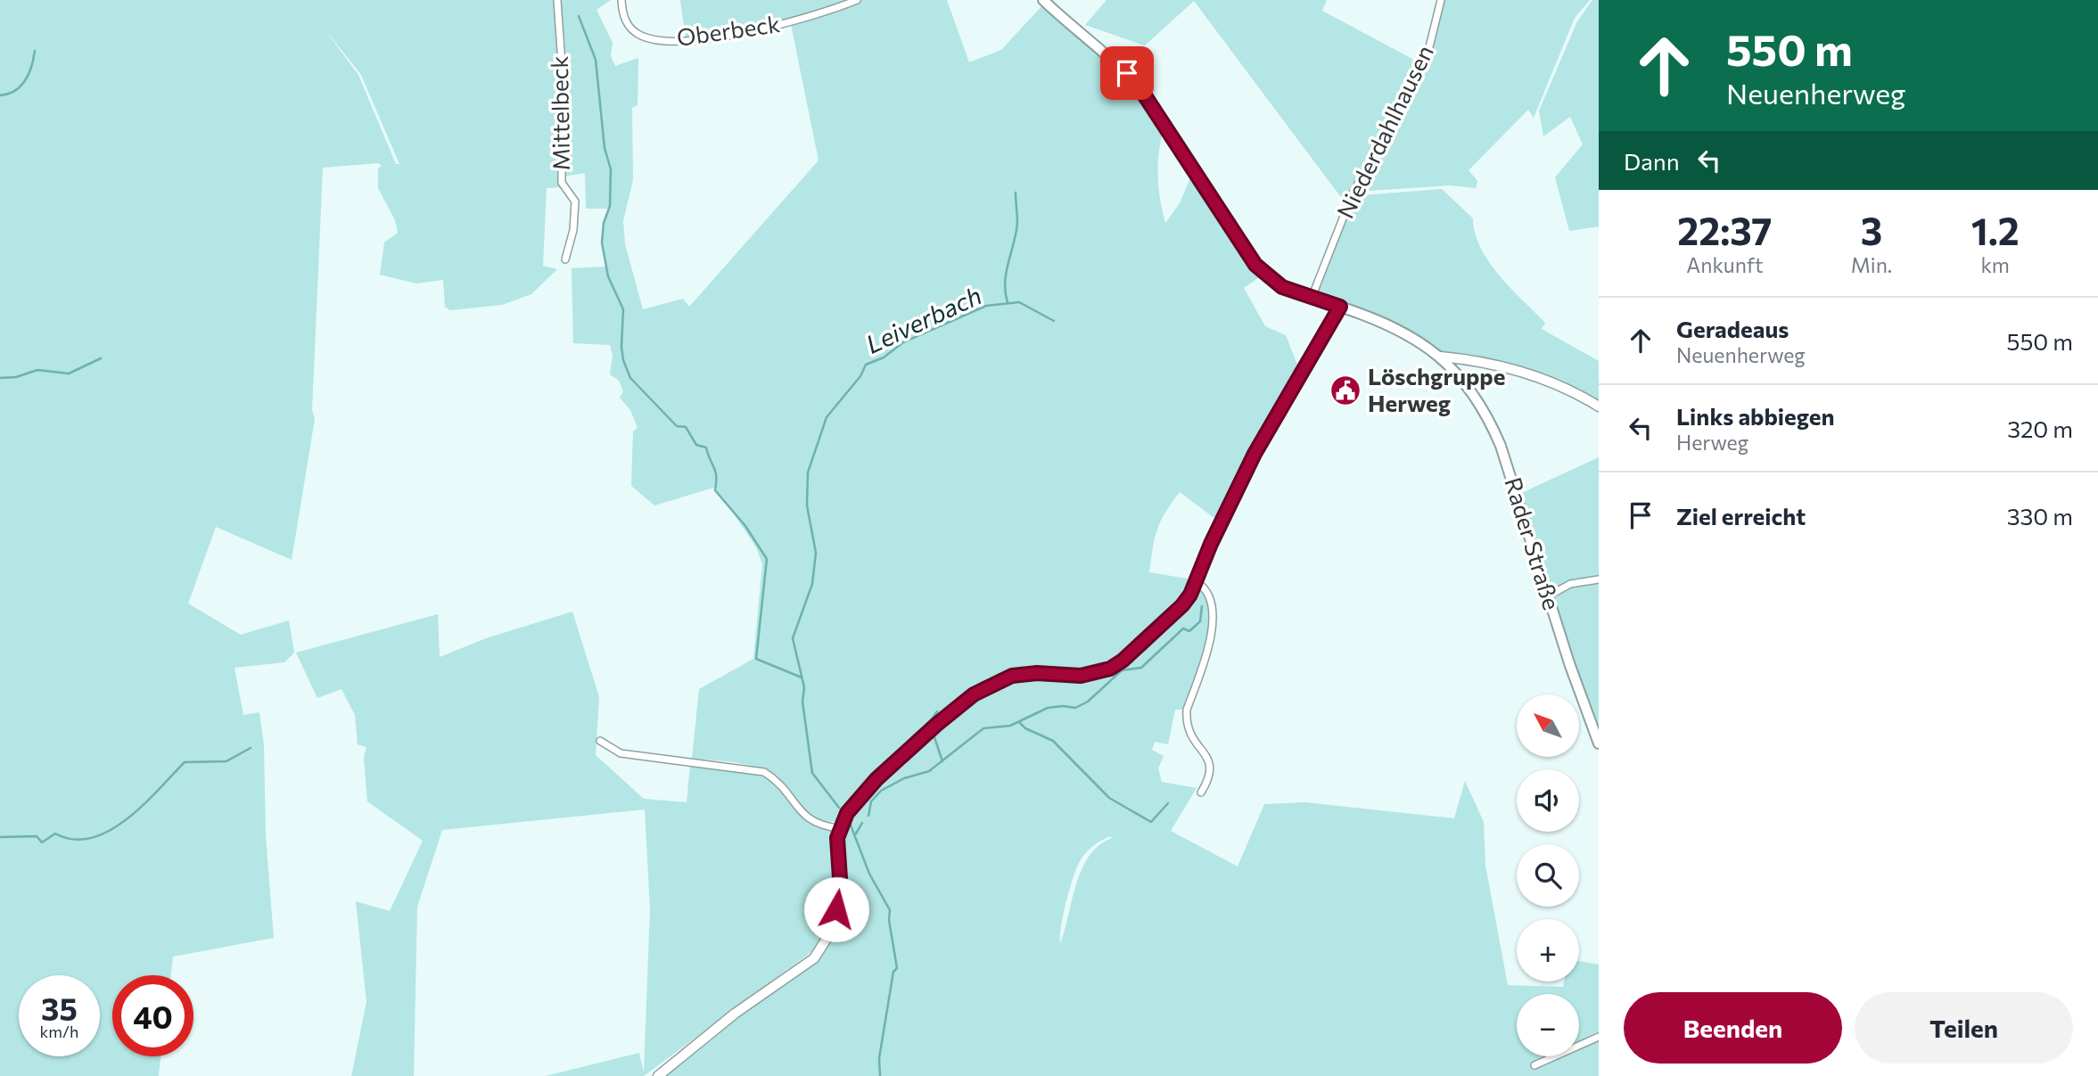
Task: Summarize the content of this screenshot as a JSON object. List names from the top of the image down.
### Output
{
  "streets": {
    "main road": ["Rader Straße"],
    "street": ["Oberbeck", "Mittelbeck", "Niederdahlhausen"]
  },
  "crossings": [
    ["Niederdahlhausen", "Rader Straße"]
  ],
  "water": ["Leiverbach"],
  "places": {
    "public building": ["Löschgruppe Herweg"]
  },
  "north": "top left",
  "page": {
    "turn": ["550 m", "Neuenherweg"],
    "then": "Dann",
    "eta": [
      "22:37",
      "Ankunft",
      "3",
      "Min.",
      "1.2",
      "km"
    ],
    "list": [
      {
        "name": "Geradeaus",
        "note": "Neuenherweg",
        "value": "550 m"
      },
      {
        "name": "Links abbiegen",
        "note": "Herweg",
        "value": "320 m"
      },
      {
        "name": "Ziel erreicht",
        "value": "330 m"
      }
    ],
    "map_buttons": ["+", "−"],
    "speed": "35 km/h",
    "limit": "40",
    "buttons": ["Beenden", "Teilen"]
  }
}
